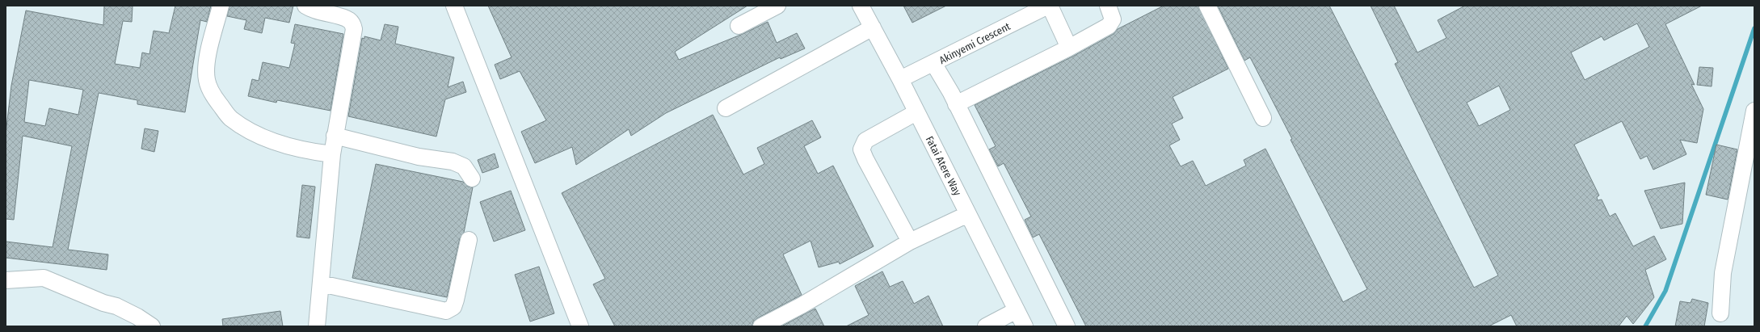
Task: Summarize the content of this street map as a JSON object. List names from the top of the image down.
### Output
{
  "streets": {
    "street": ["Akinyemi Crescent", "Fatai Atere Way"]
  },
  "crossings": [
    ["Akinyemi Crescent", "Fatai Atere Way"]
  ]
}
